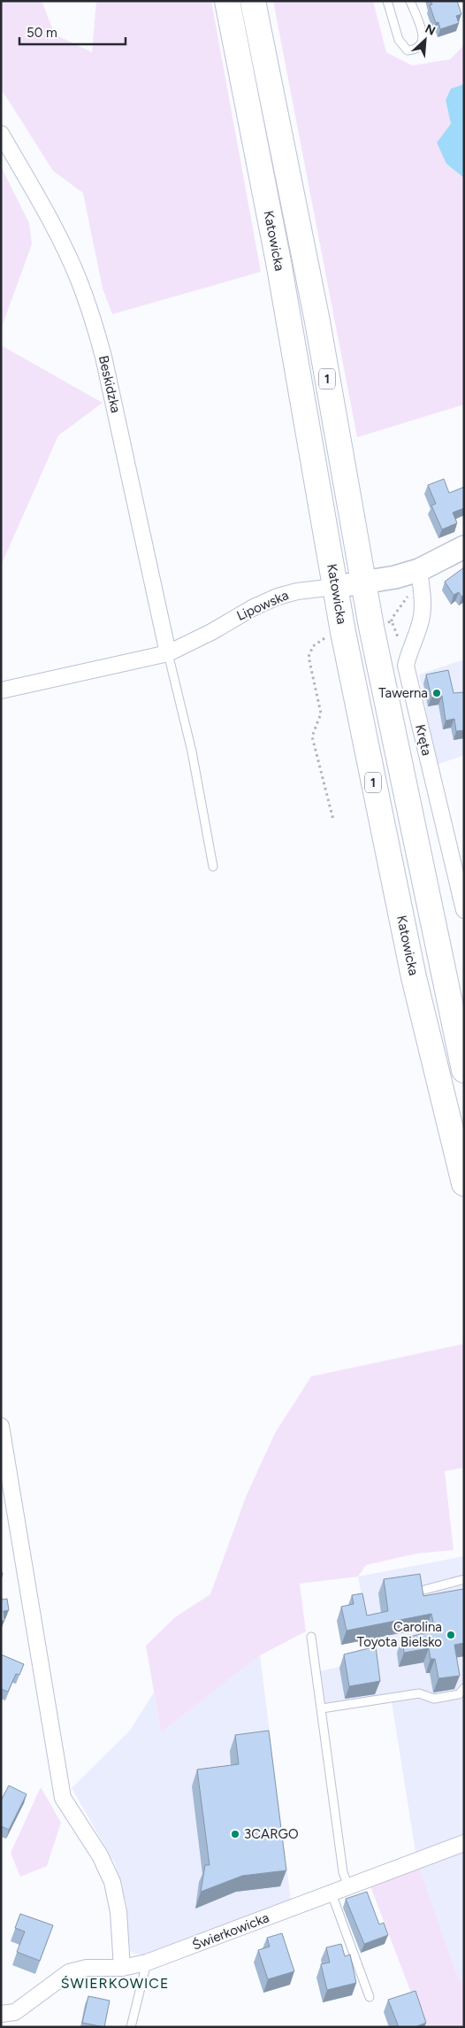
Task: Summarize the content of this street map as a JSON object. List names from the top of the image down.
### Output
{
  "streets": {
    "main road": ["Katowicka", "1"],
    "street": [
      "Beskidzka",
      "Lipowska",
      "Kręta",
      "Świerkowicka"
    ]
  },
  "crossings": [
    ["Katowicka", "Lipowska"],
    ["Beskidzka", "Lipowska"],
    ["Lipowska", "Kręta"]
  ],
  "districts": ["ŚWIERKOWICE"],
  "places": ["Tawerna", "Carolina Toyota Bielsko", "3CARGO"],
  "scale_bar": "50 m",
  "north": "top right"
}
